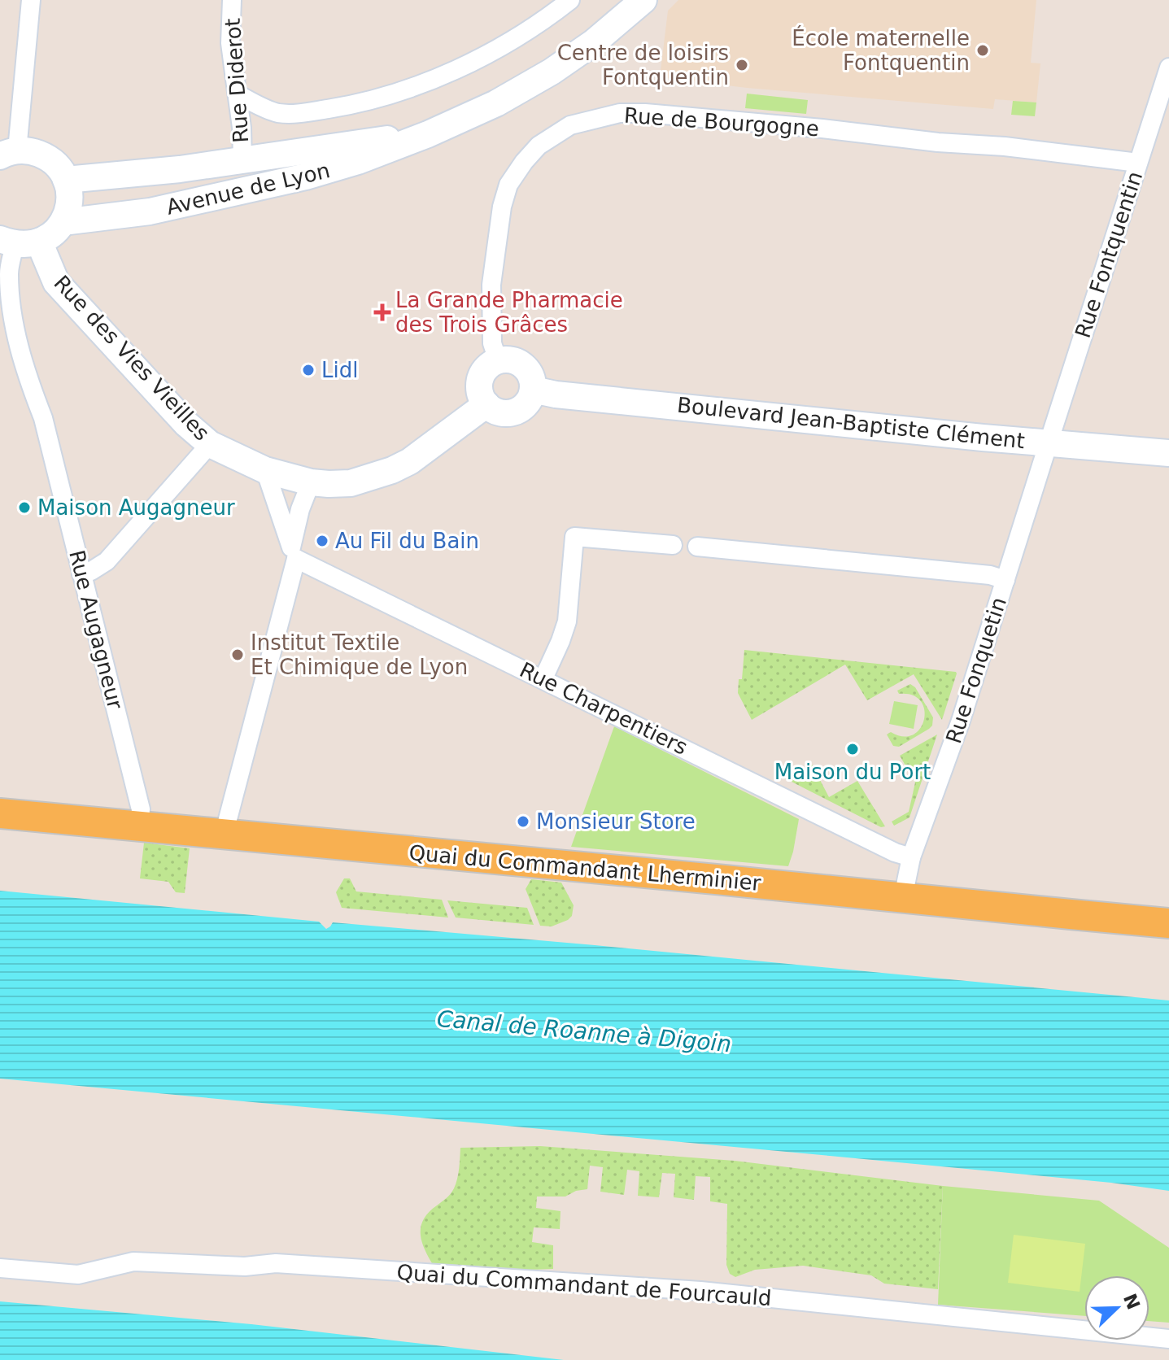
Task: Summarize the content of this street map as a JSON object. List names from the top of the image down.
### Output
{
  "streets": {
    "main road": ["Quai du Commandant Lherminier"],
    "street": [
      "Rue Diderot",
      "Rue de Bourgogne",
      "Avenue de Lyon",
      "Rue Fontquentin",
      "Rue des Vies Vieilles",
      "Boulevard Jean-Baptiste Clément",
      "Rue Augagneur",
      "Rue Fonquetin",
      "Rue Charpentiers",
      "Quai du Commandant de Fourcauld"
    ]
  },
  "crossings": [
    ["Rue Diderot", "Avenue de Lyon"],
    ["Rue de Bourgogne", "Rue Fontquentin"],
    ["Rue de Bourgogne", "Rue des Vies Vieilles"],
    ["Rue de Bourgogne", "Boulevard Jean-Baptiste Clément"],
    ["Rue Fontquentin", "Boulevard Jean-Baptiste Clément"],
    ["Rue Fontquentin", "Rue Fonquetin"],
    ["Rue des Vies Vieilles", "Boulevard Jean-Baptiste Clément"],
    ["Rue des Vies Vieilles", "Rue Augagneur"],
    ["Boulevard Jean-Baptiste Clément", "Rue Fonquetin"],
    ["Rue Augagneur", "Quai du Commandant Lherminier"],
    ["Rue Fonquetin", "Rue Charpentiers"],
    ["Rue Fonquetin", "Quai du Commandant Lherminier"]
  ],
  "water": ["Canal de Roanne à Digoin"],
  "places": {
    "other": [
      "École maternelle Fontquentin",
      "Centre de loisirs Fontquentin",
      "Lidl",
      "Maison Augagneur",
      "Au Fil du Bain",
      "Institut Textile Et Chimique de Lyon",
      "Maison du Port",
      "Monsieur Store"
    ],
    "health": ["La Grande Pharmacie des Trois Grâces"]
  },
  "north": "top right"
}
